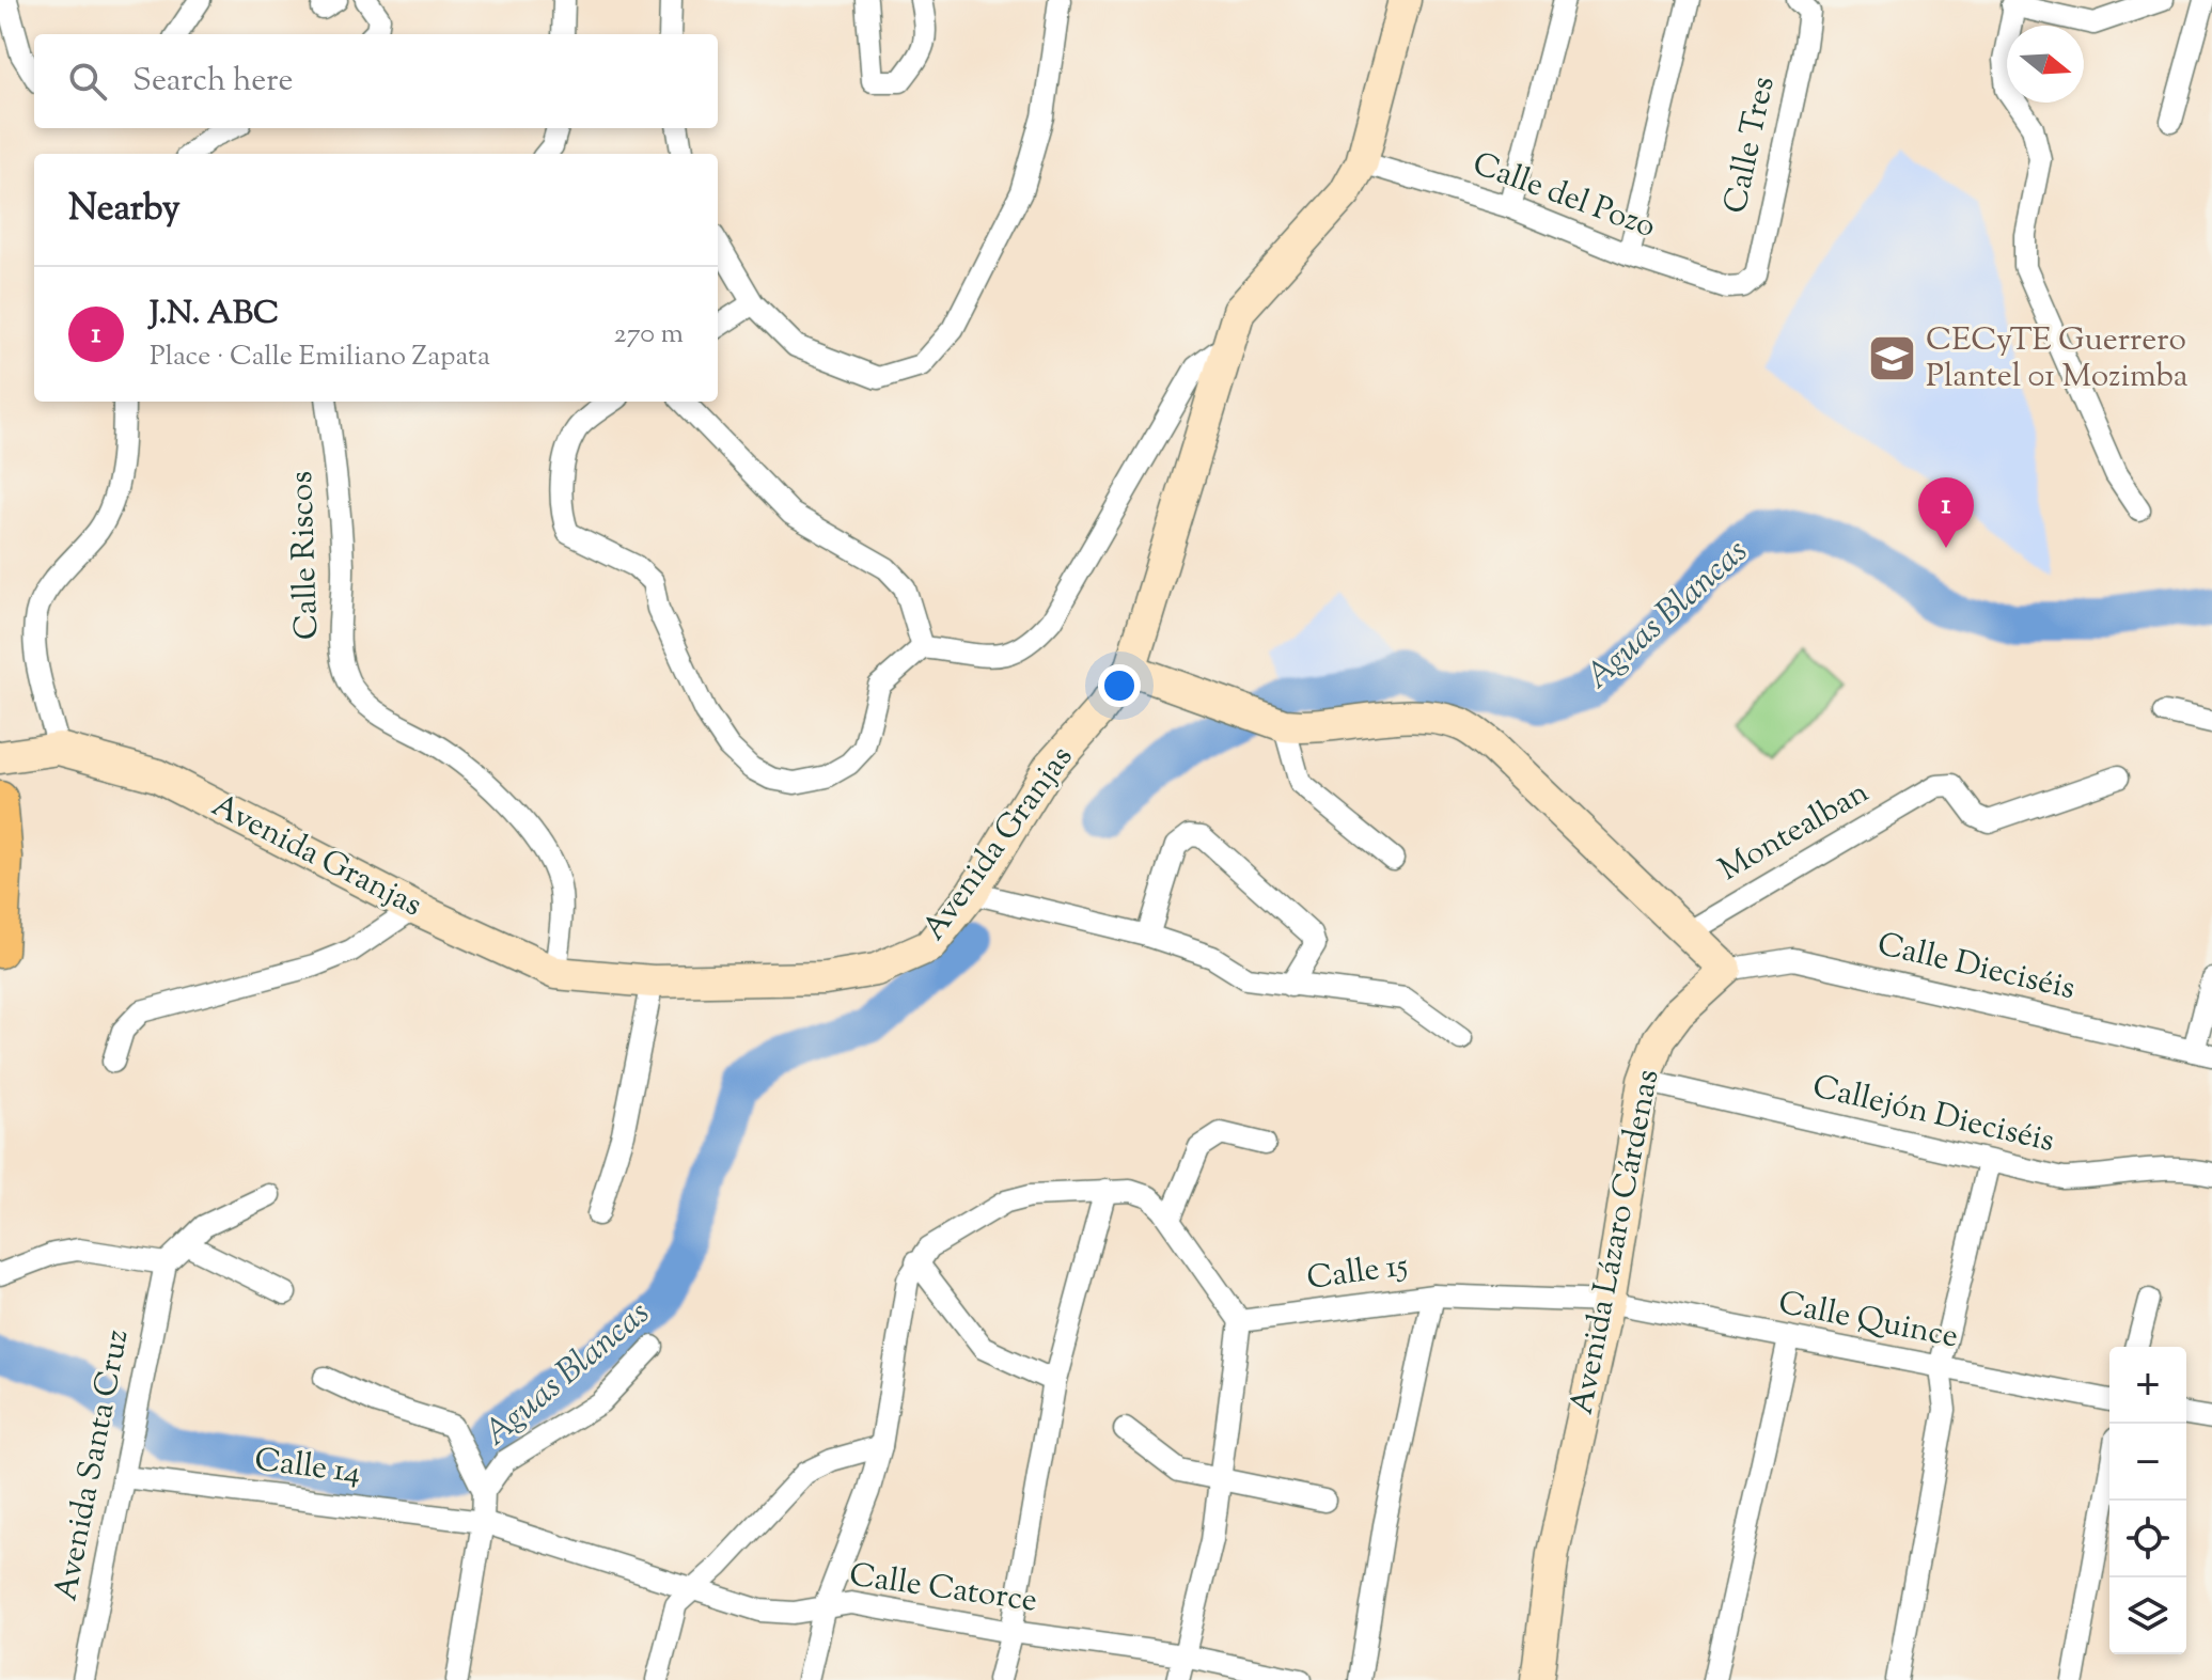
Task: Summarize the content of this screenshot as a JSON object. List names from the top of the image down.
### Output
{
  "streets": {
    "main road": ["Avenida Granjas", "Avenida Lázaro Cárdenas"],
    "street": [
      "Calle Tres",
      "Calle del Pozo",
      "Calle Riscos",
      "Montealban",
      "Calle Dieciséis",
      "Callejón Dieciséis",
      "Calle 15",
      "Calle Quince",
      "Avenida Santa Cruz",
      "Calle 14",
      "Calle Catorce"
    ]
  },
  "crossings": [
    ["Calle Tres", "Calle del Pozo"],
    ["Calle del Pozo", "Avenida Granjas"],
    ["Calle Riscos", "Avenida Granjas"],
    ["Calle Dieciséis", "Avenida Lázaro Cárdenas"],
    ["Callejón Dieciséis", "Avenida Lázaro Cárdenas"],
    ["Avenida Lázaro Cárdenas", "Calle 15"],
    ["Avenida Lázaro Cárdenas", "Calle Quince"],
    ["Calle 15", "Calle Quince"],
    ["Avenida Santa Cruz", "Calle 14"],
    ["Calle 14", "Calle Catorce"]
  ],
  "water": ["Aguas Blancas"],
  "places": {
    "school or university": ["CECyTE Guerrero Plantel 01 Mozimba"]
  },
  "north": "right",
  "page": {
    "search": "Search here",
    "heading": "Nearby",
    "list": [
      {
        "mark": "1",
        "name": "J.N. ABC",
        "note": "Place · Calle Emiliano Zapata",
        "value": "270 m"
      }
    ],
    "pins": "1",
    "map_buttons": ["+", "−"]
  }
}
